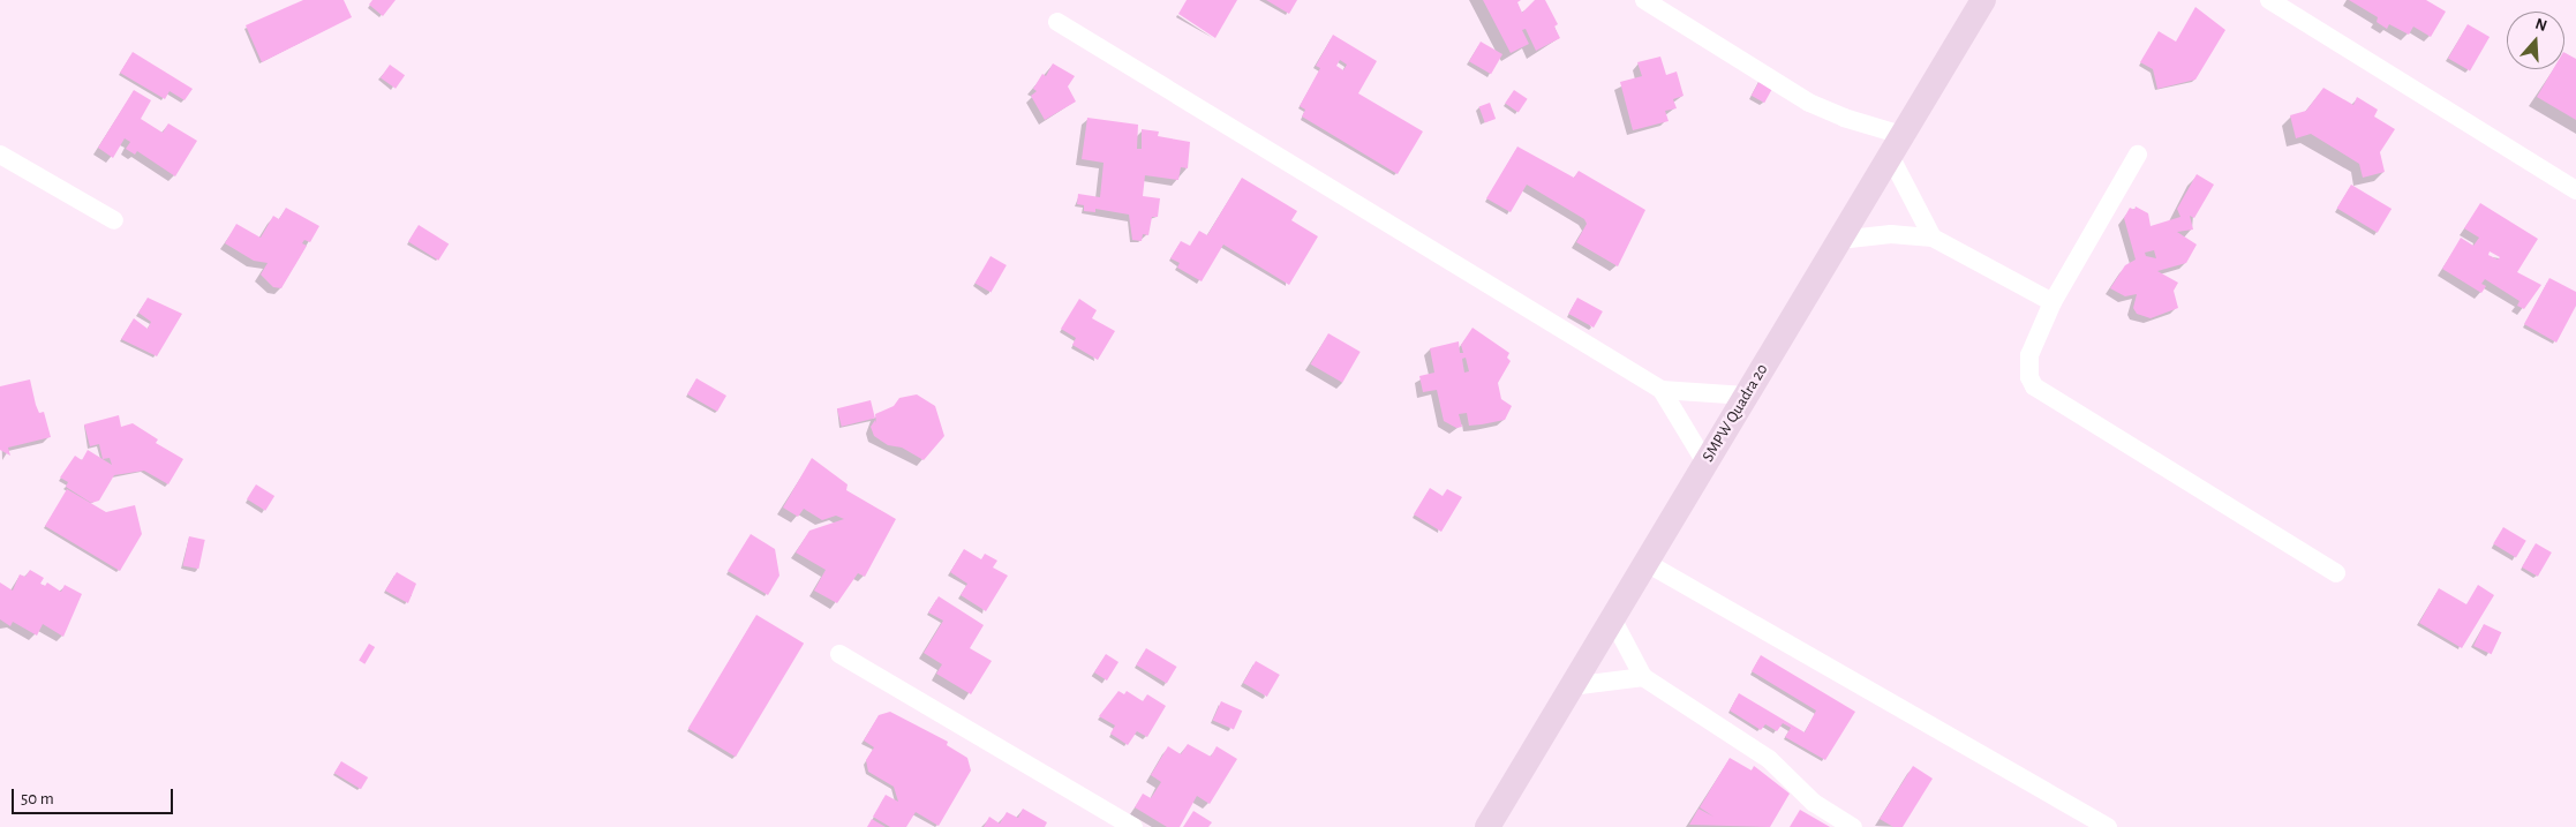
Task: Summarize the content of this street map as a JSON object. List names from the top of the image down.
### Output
{
  "streets": {
    "street": ["SMPW Quadra 20"]
  },
  "scale_bar": "50 m",
  "north": "top"
}
